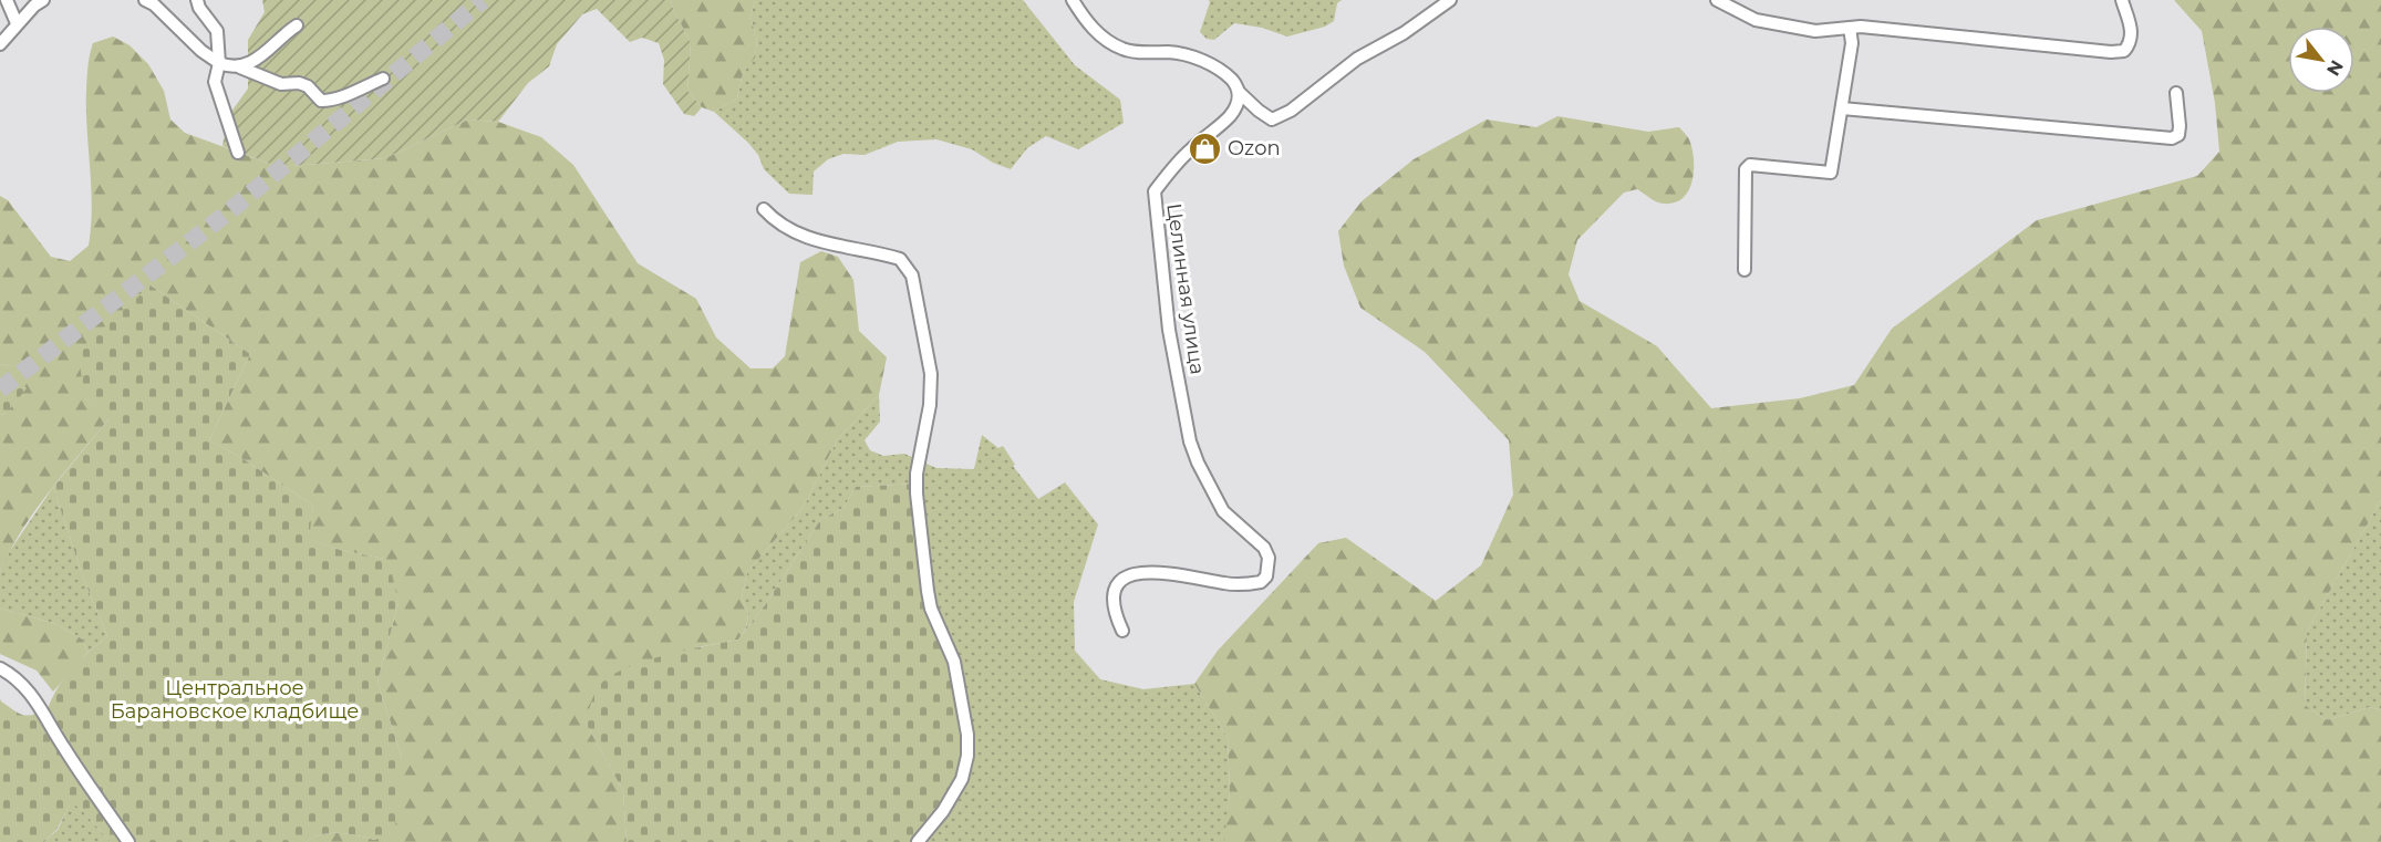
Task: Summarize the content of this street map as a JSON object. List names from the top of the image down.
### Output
{
  "streets": {
    "street": ["Целинная улица"]
  },
  "parks": ["Центральное Барановское кладбище"],
  "places": {
    "shop": ["Ozon"]
  },
  "north": "bottom right"
}
